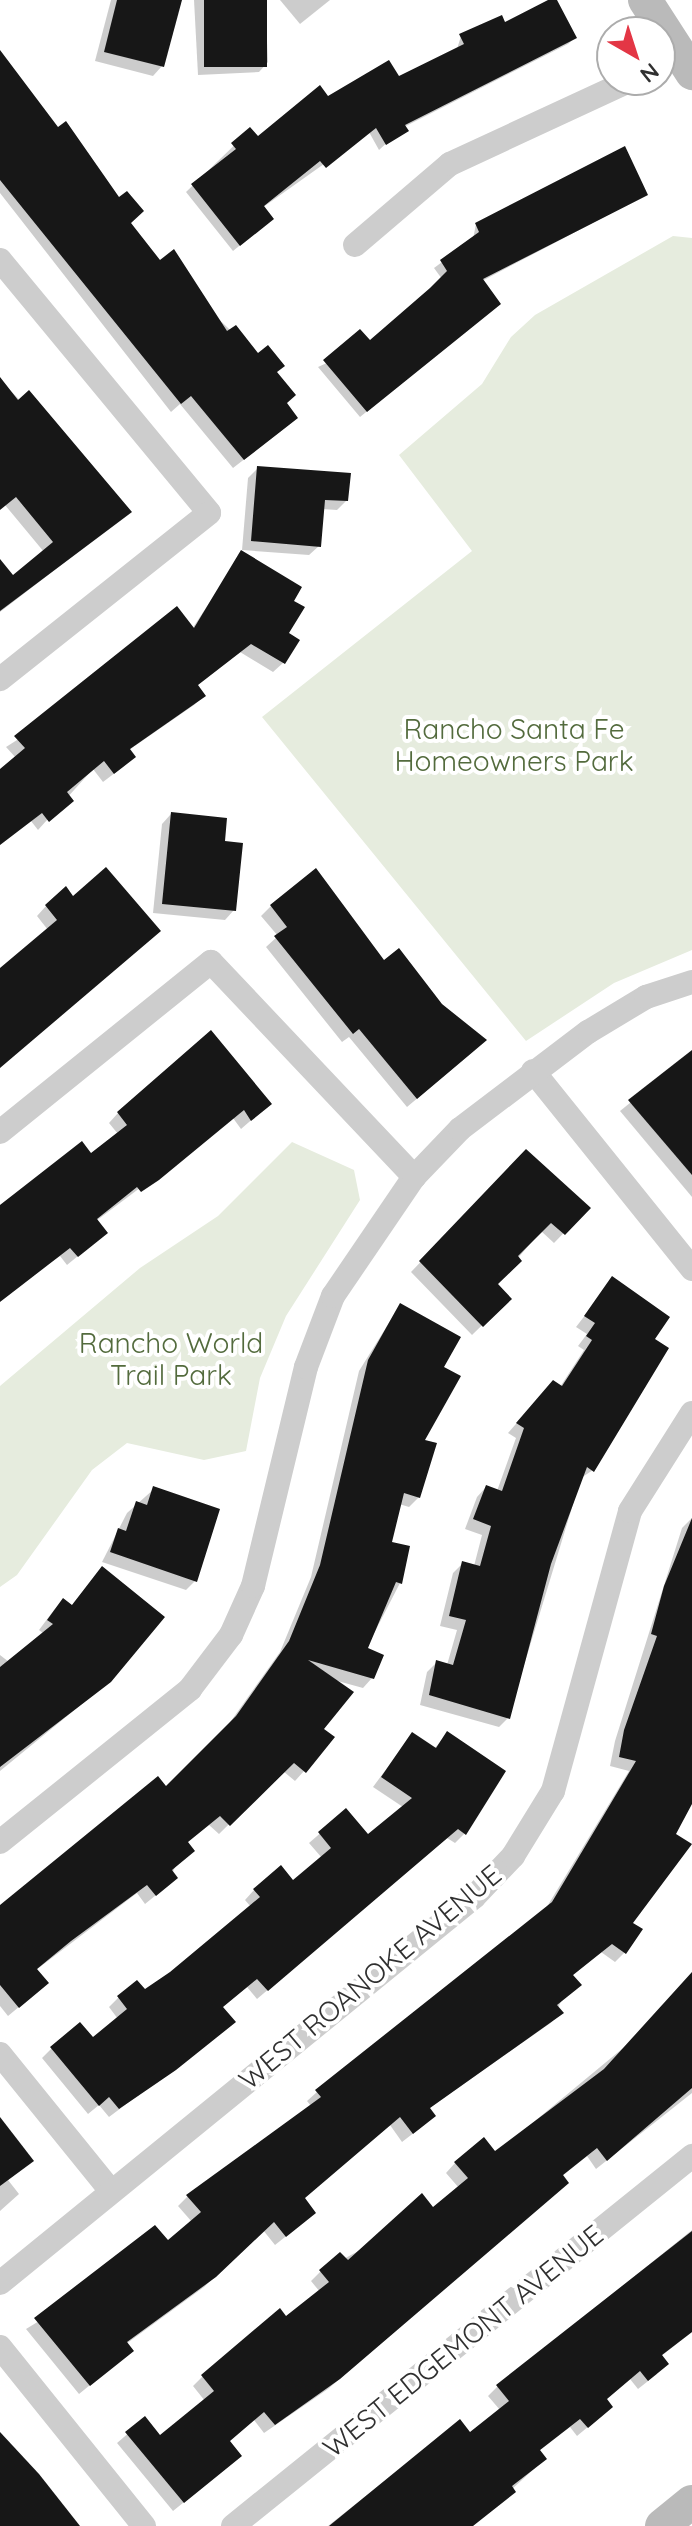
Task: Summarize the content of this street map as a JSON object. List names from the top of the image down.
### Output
{
  "streets": {
    "street": ["WEST ROANOKE AVENUE", "WEST EDGEMONT AVENUE"]
  },
  "parks": ["Rancho Santa Fe Homeowners Park", "Rancho World Trail Park"],
  "north": "bottom right"
}
